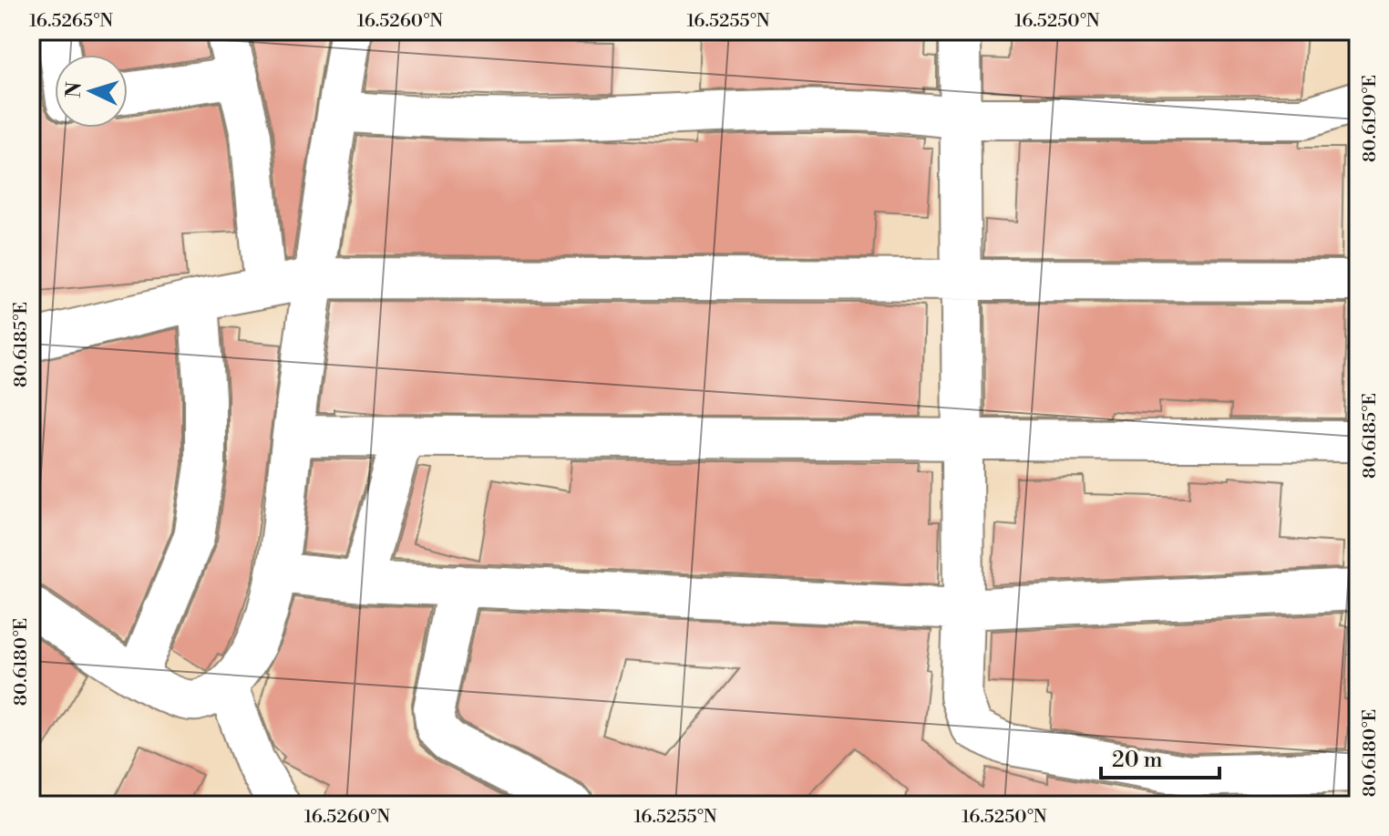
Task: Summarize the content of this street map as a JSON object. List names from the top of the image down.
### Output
{
  "scale_bar": "20 m",
  "north": "left",
  "coordinates": [
    "16.5265°N",
    "16.5260°N",
    "16.5255°N",
    "16.5250°N",
    "80.6190°E",
    "80.6185°E",
    "80.6180°E"
  ]
}
